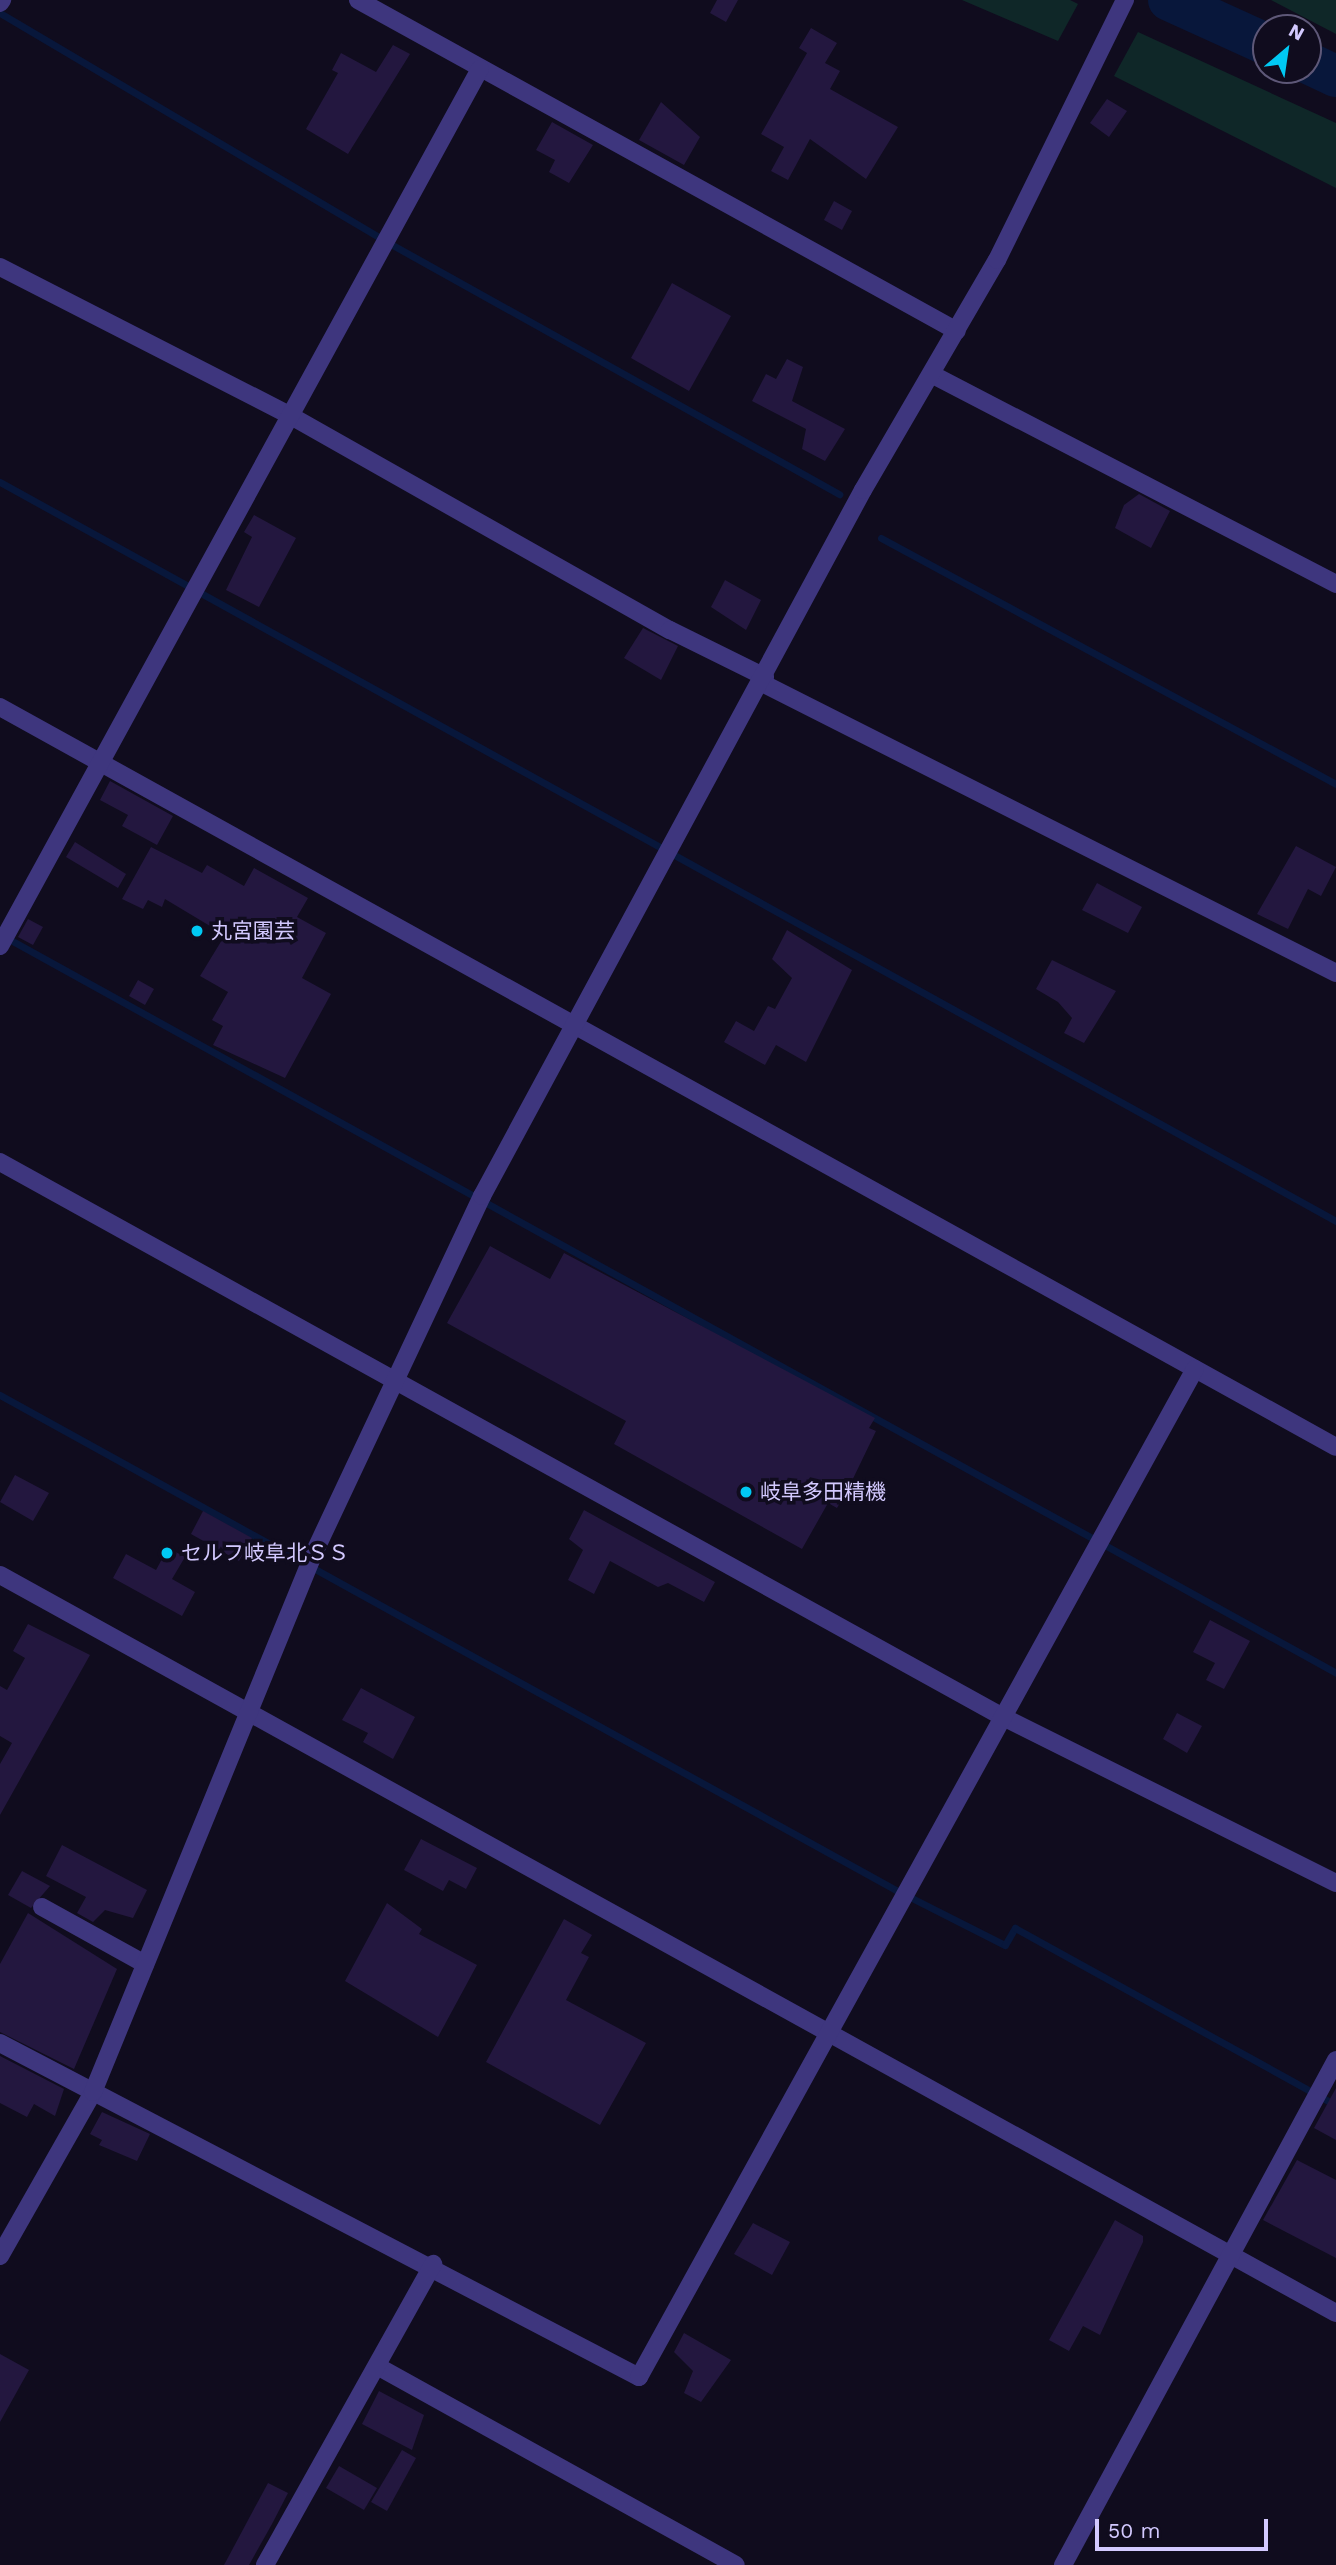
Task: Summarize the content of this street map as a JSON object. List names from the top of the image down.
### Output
{
  "places": ["丸宮園芸", "岐阜多田精機", "セルフ岐阜北ＳＳ"],
  "scale_bar": "50 m",
  "north": "top right"
}
